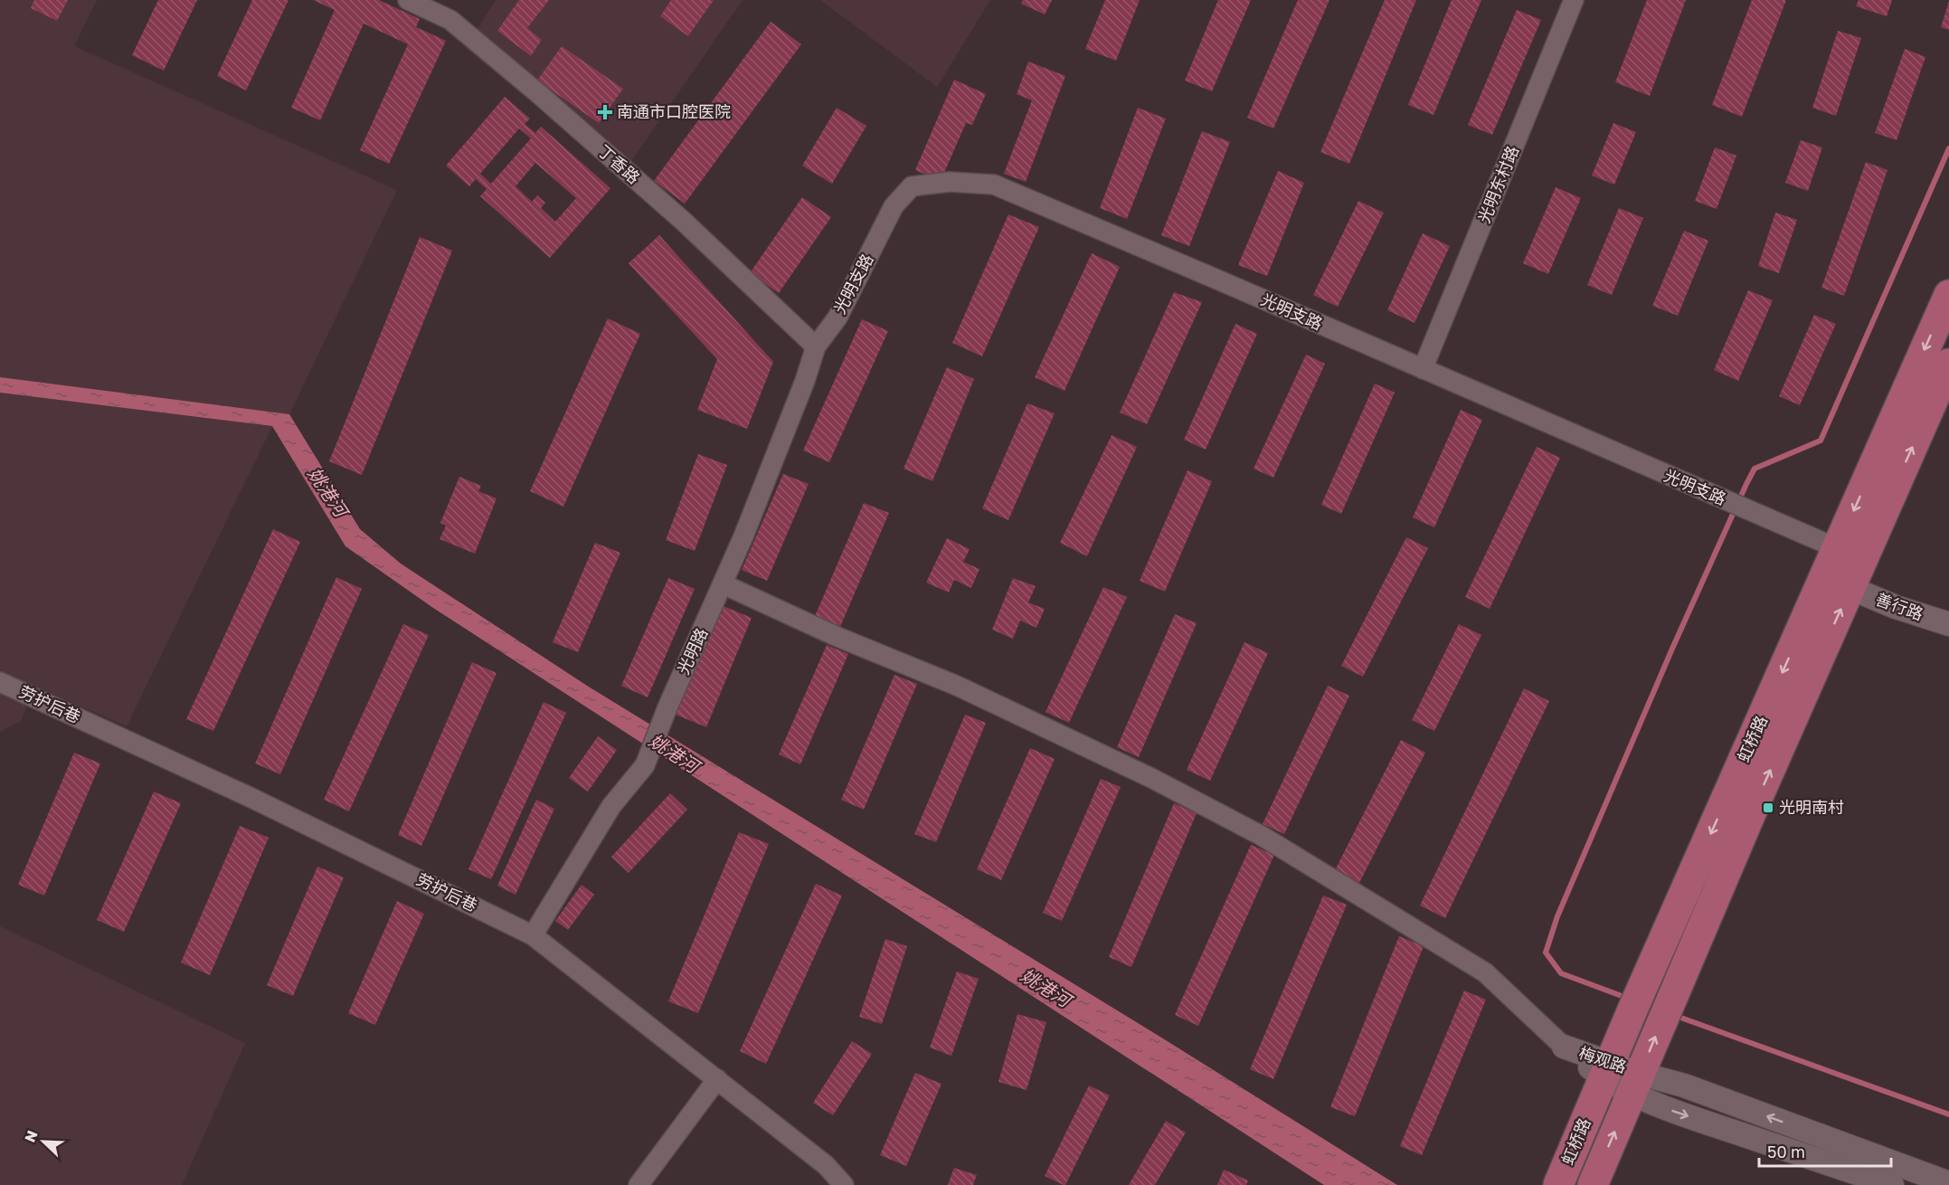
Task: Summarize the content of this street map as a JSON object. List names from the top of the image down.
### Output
{
  "streets": {
    "main road": ["虹桥路"],
    "street": [
      "丁香路",
      "光明东村路",
      "光明支路",
      "善行路",
      "光明路",
      "劳护后巷",
      "梅观路"
    ]
  },
  "crossings": [
    ["丁香路", "光明支路"],
    ["丁香路", "光明路"],
    ["光明东村路", "光明支路"],
    ["光明支路", "光明路"],
    ["光明支路", "虹桥路"],
    ["善行路", "虹桥路"],
    ["光明路", "劳护后巷"],
    ["虹桥路", "梅观路"]
  ],
  "water": ["姚港河"],
  "places": {
    "health": ["南通市口腔医院"],
    "transit": ["光明南村"]
  },
  "scale_bar": "50 m",
  "north": "top left"
}
